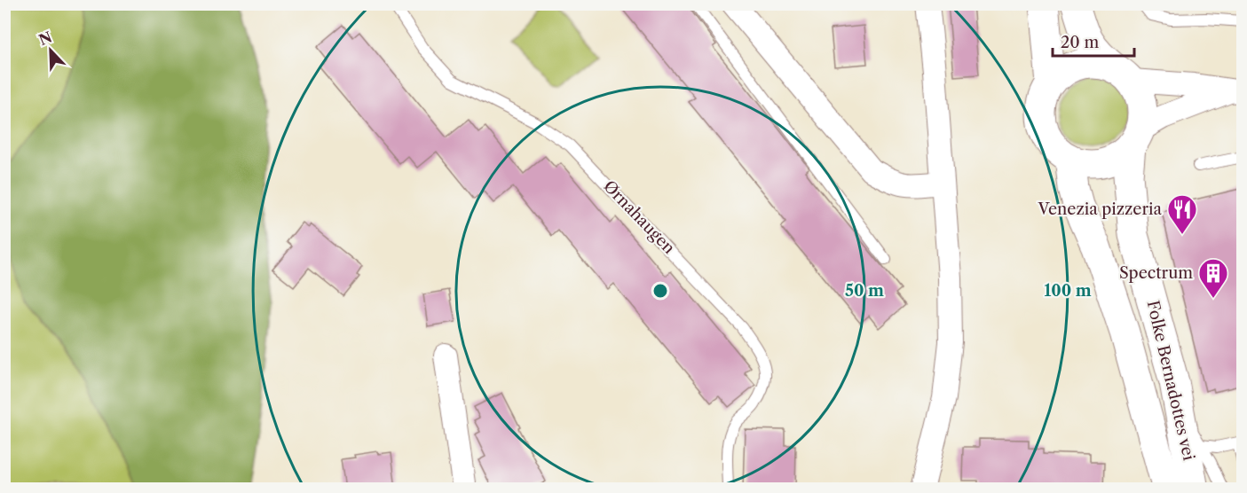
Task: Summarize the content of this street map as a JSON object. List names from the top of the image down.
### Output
{
  "streets": {
    "main road": ["Folke Bernadottes vei"],
    "lane": ["Ørnahaugen"]
  },
  "places": {
    "restaurant": ["Venezia pizzeria"],
    "building": ["Spectrum"]
  },
  "scale_bar": "20 m",
  "north": "top left",
  "rings": ["50 m", "100 m"]
}
